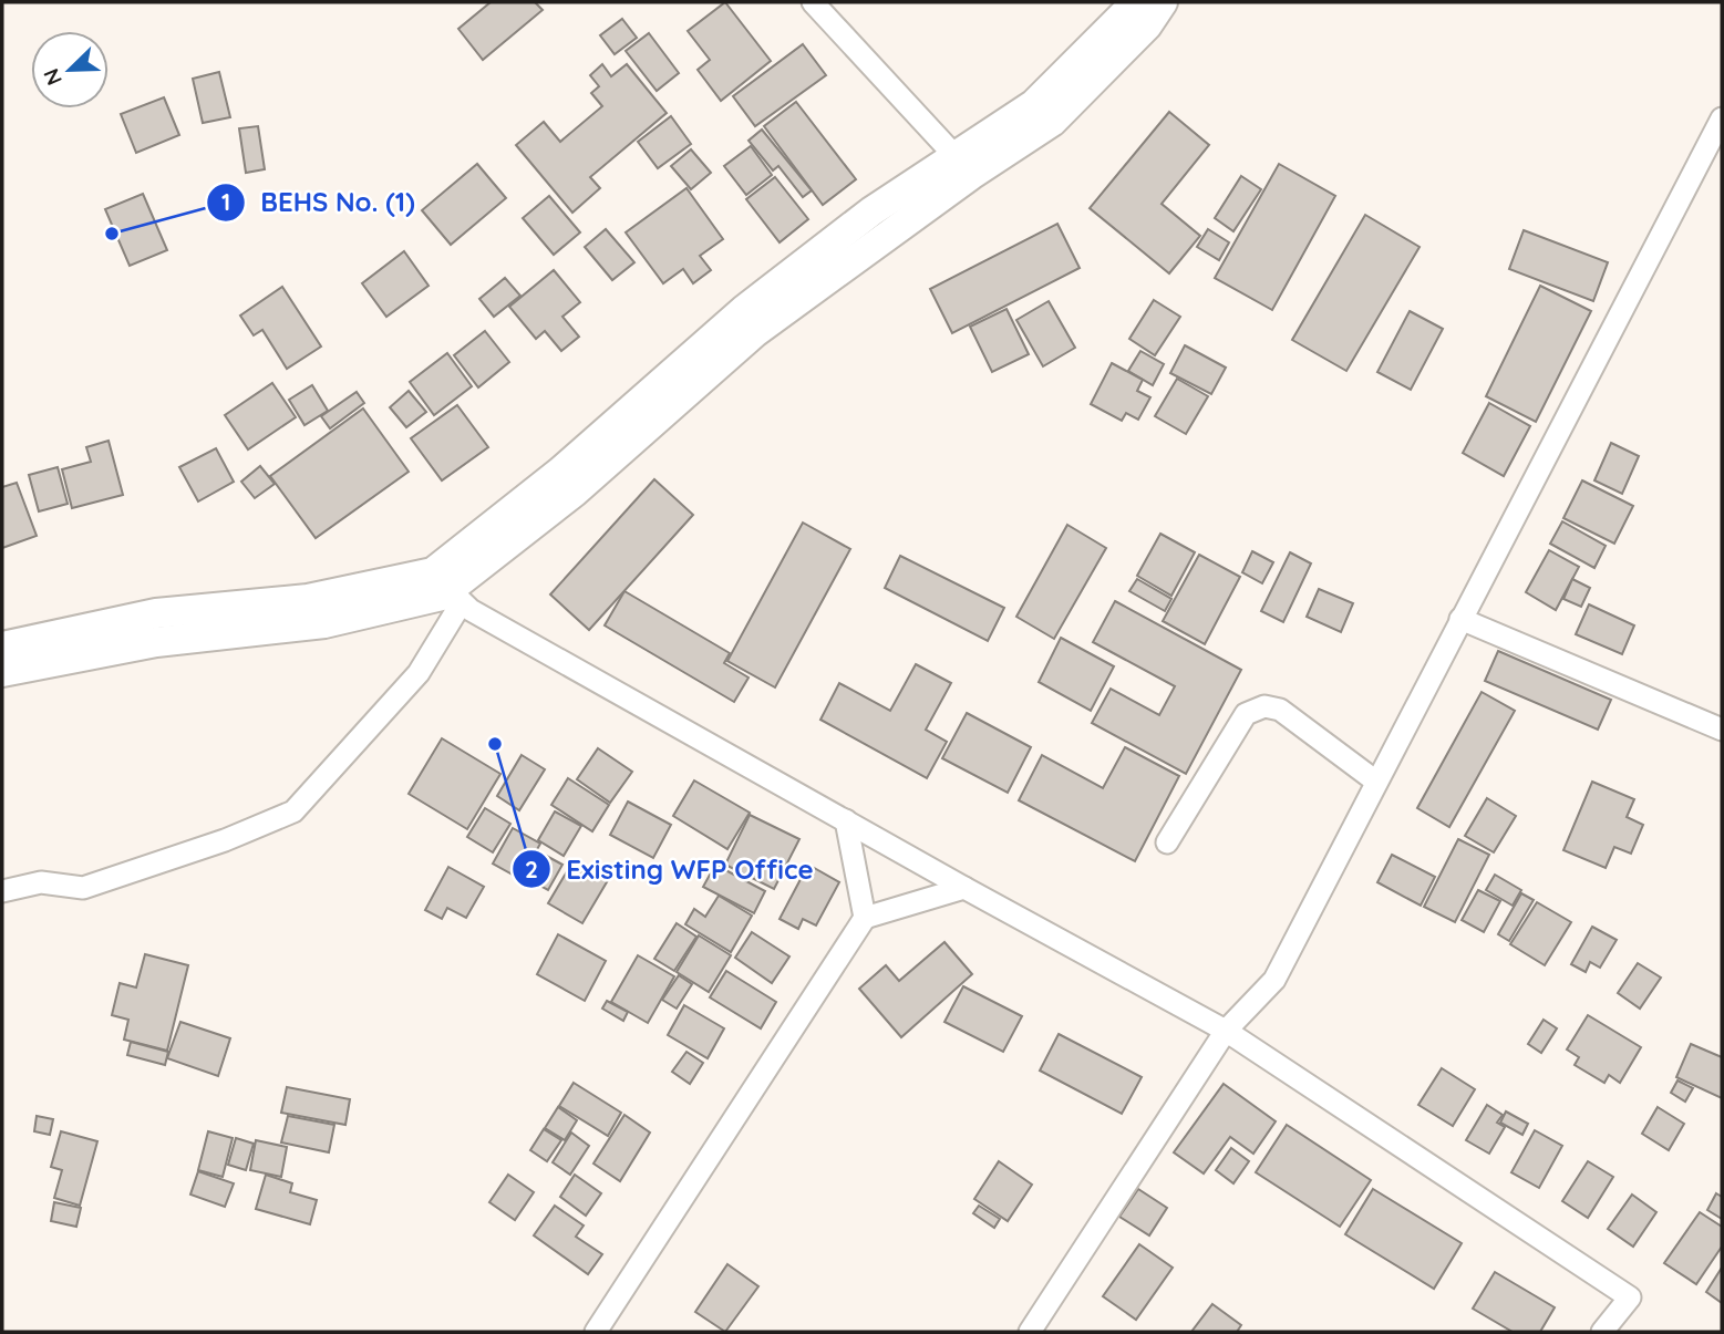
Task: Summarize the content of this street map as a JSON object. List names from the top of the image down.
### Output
{
  "places": ["BEHS No. (1)", "Existing WFP Office"],
  "north": "bottom left"
}
